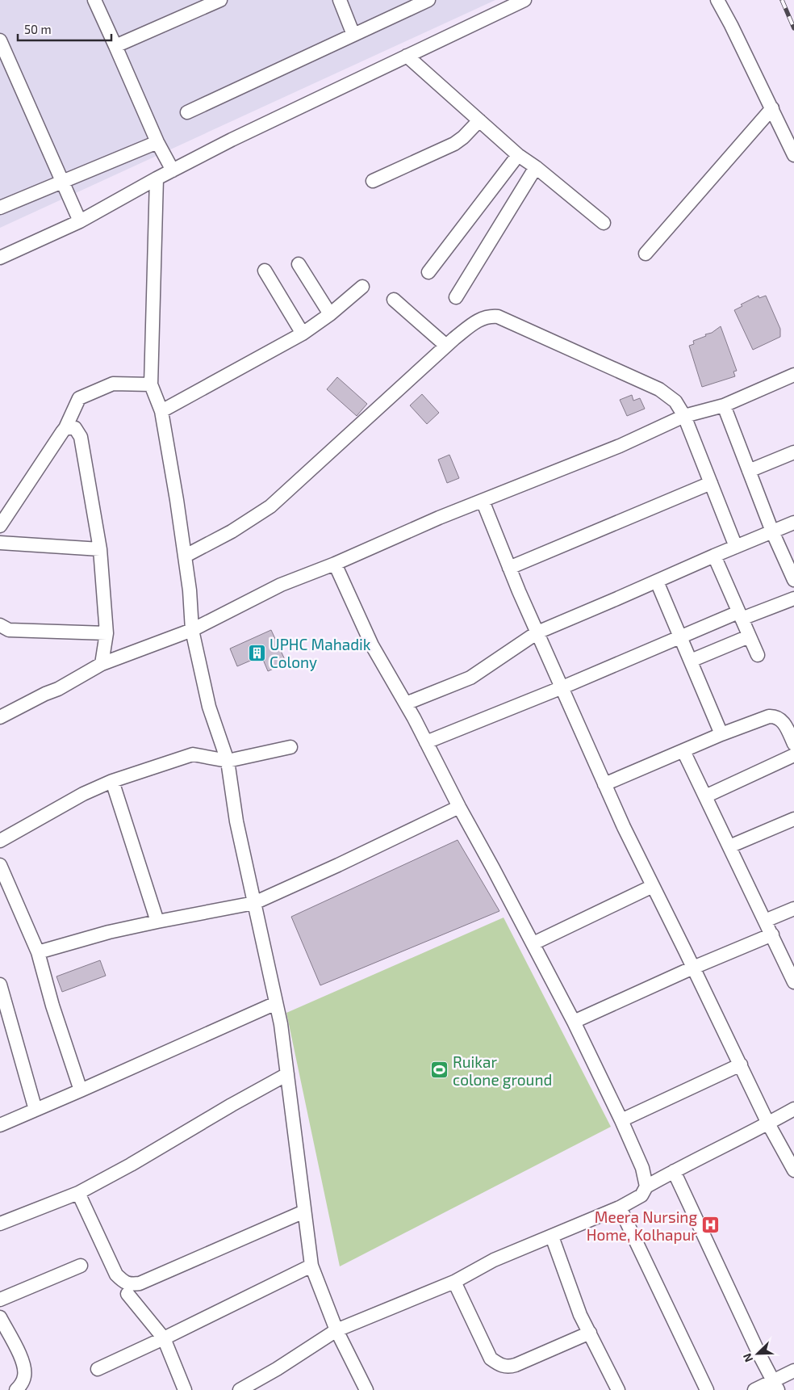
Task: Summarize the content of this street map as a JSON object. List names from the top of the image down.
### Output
{
  "places": {
    "building": ["UPHC Mahadik Colony"],
    "sports": ["Ruikar colone ground"],
    "hospital": ["Meera Nursing Home, Kolhapur"]
  },
  "scale_bar": "50 m",
  "north": "bottom left"
}
